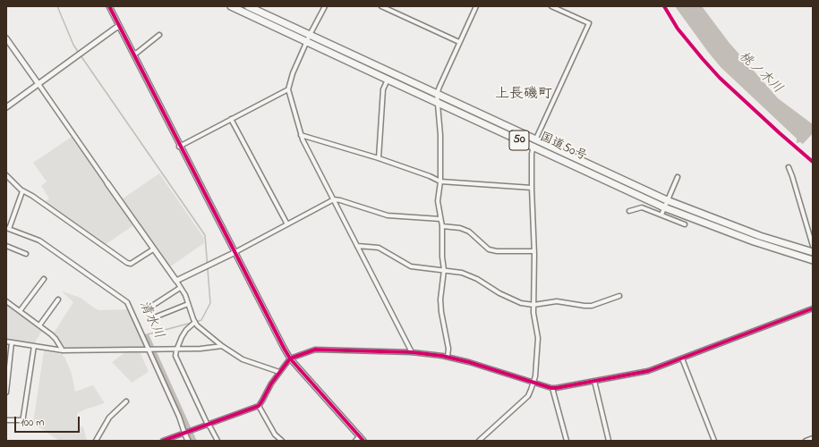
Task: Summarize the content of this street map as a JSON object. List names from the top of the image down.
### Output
{
  "streets": {
    "highway": ["50", "国道50号"]
  },
  "districts": ["上長磯町"],
  "water": ["桃ノ木川", "清水川"],
  "scale_bar": "100 m"
}
